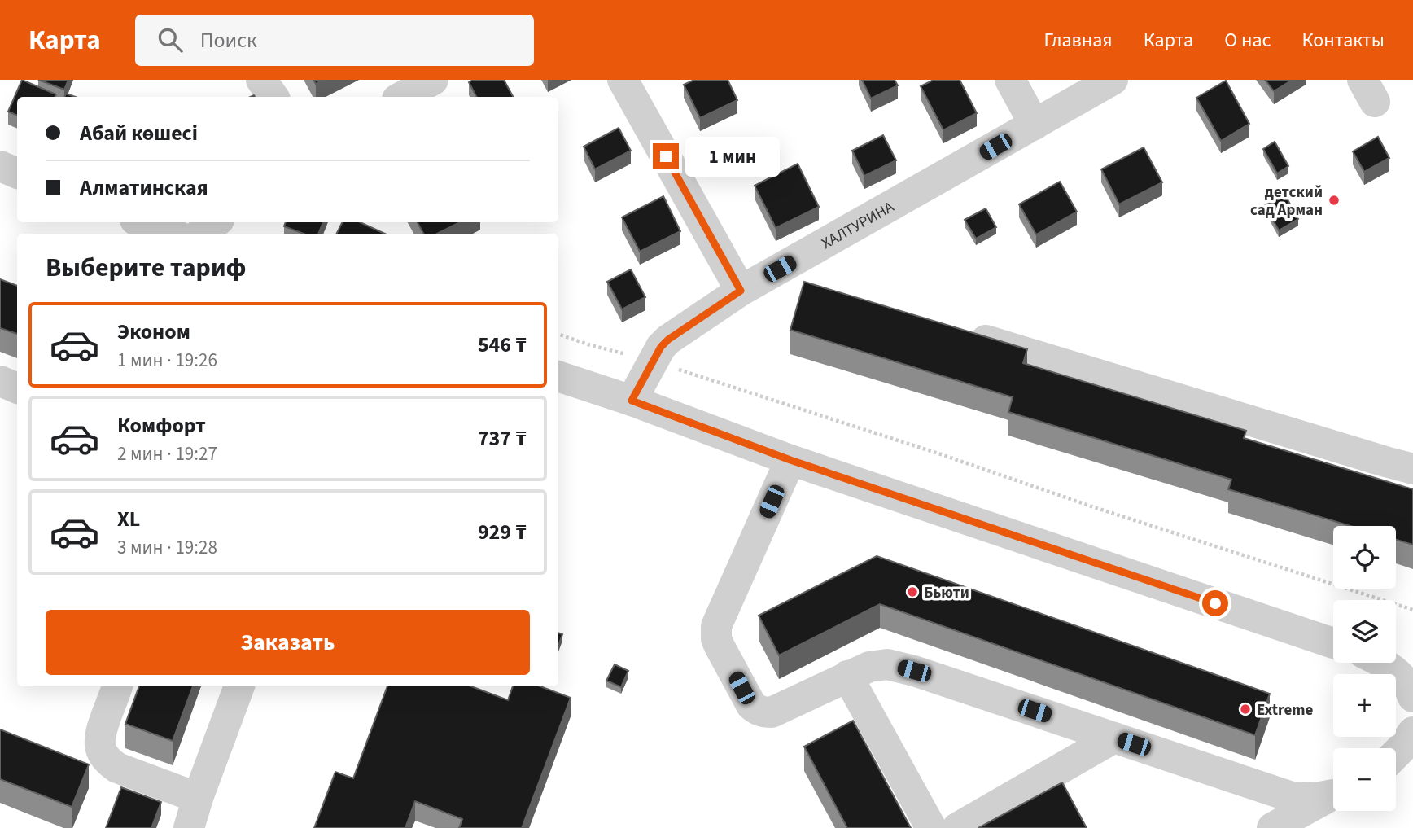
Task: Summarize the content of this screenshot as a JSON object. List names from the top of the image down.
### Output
{
  "streets": {
    "street": ["ХАЛТУРИНА"]
  },
  "places": ["детский сад Арман", "Бьюти", "Extreme"],
  "page": {
    "header": "Карта",
    "search": "Поиск",
    "nav": [
      "Главная",
      "Карта",
      "О нас",
      "Контакты"
    ],
    "banner": ["Абай көшесі", "Алматинская"],
    "bubble": "1 мин",
    "heading": "Выберите тариф",
    "list": [
      {
        "name": "Эконом",
        "note": "1 мин · 19:26",
        "value": "546 ₸"
      },
      {
        "name": "Комфорт",
        "note": "2 мин · 19:27",
        "value": "737 ₸"
      },
      {
        "name": "XL",
        "note": "3 мин · 19:28",
        "value": "929 ₸"
      }
    ],
    "map_buttons": ["+", "−"],
    "buttons": "Заказать"
  }
}
